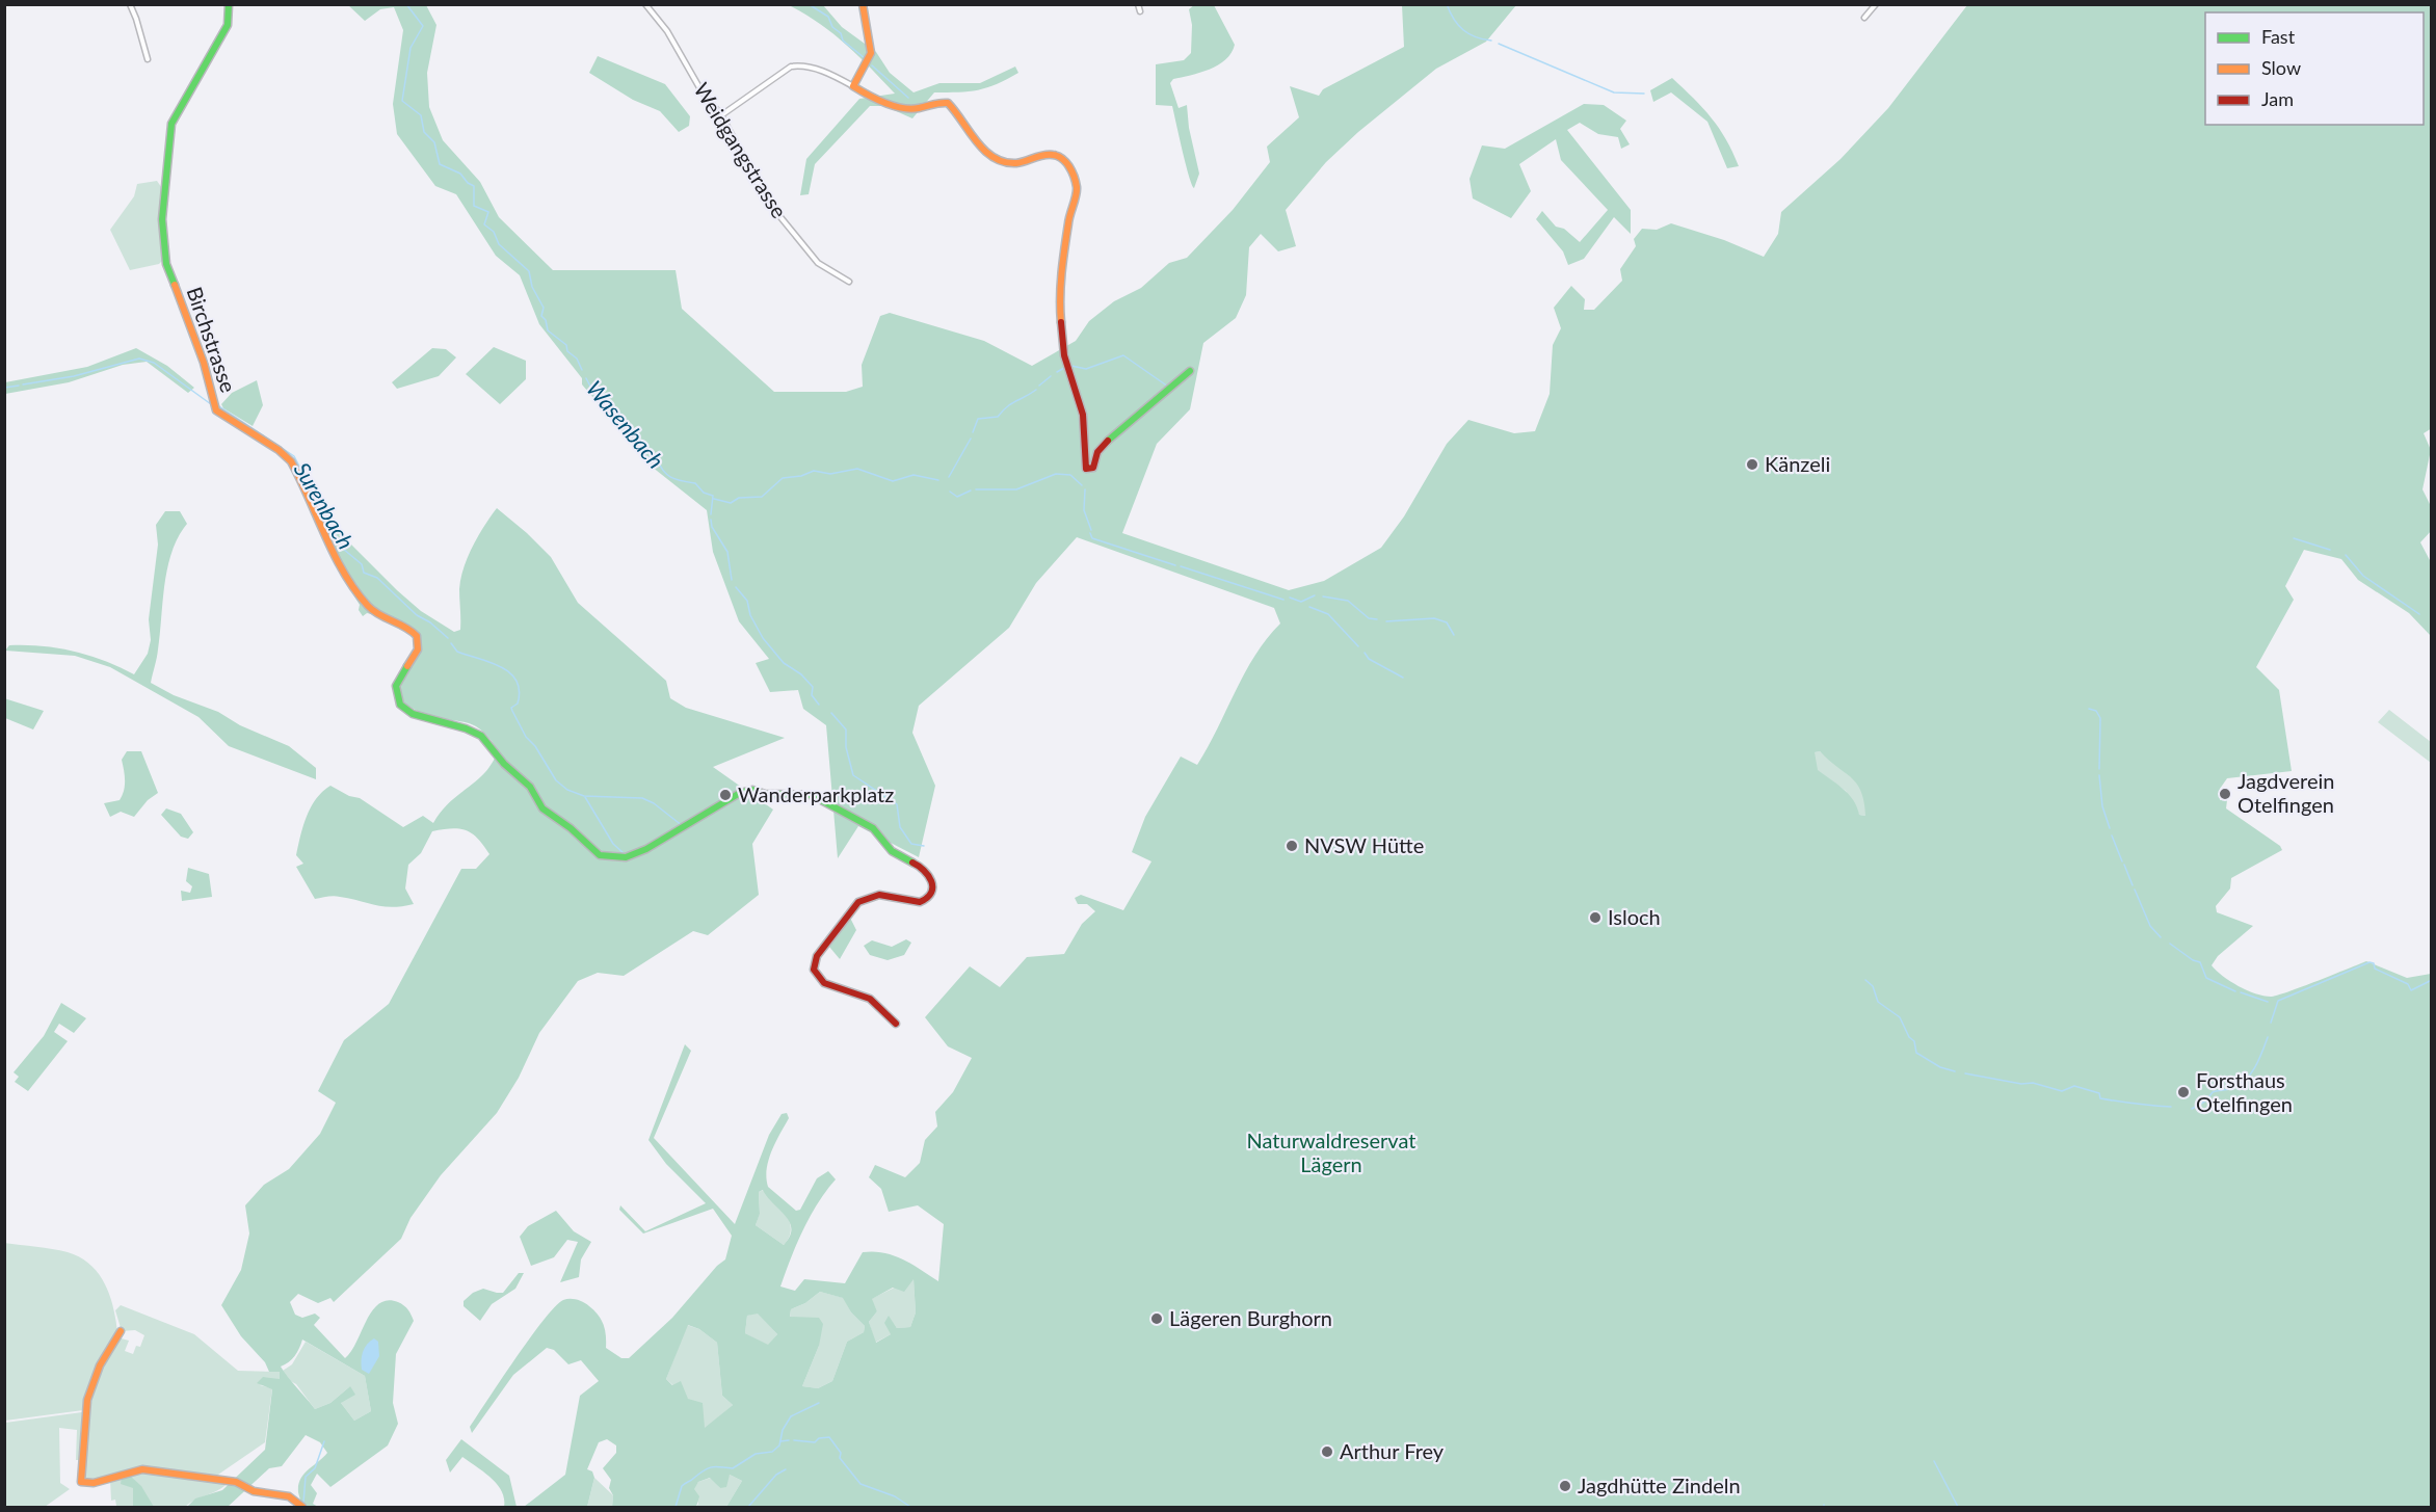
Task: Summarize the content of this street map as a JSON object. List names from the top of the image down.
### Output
{
  "streets": {
    "street": ["Weidgangstrasse", "Birchstrasse"]
  },
  "water": ["Wasenbach", "Surenbach"],
  "parks": ["Naturwaldreservat Lägern"],
  "places": [
    "Känzeli",
    "Jagdverein Otelfingen",
    "Wanderparkplatz",
    "NVSW Hütte",
    "Isloch",
    "Forsthaus Otelfingen",
    "Lägeren Burghorn",
    "Arthur Frey",
    "Jagdhütte Zindeln"
  ],
  "legend": ["Fast", "Slow", "Jam"]
}
